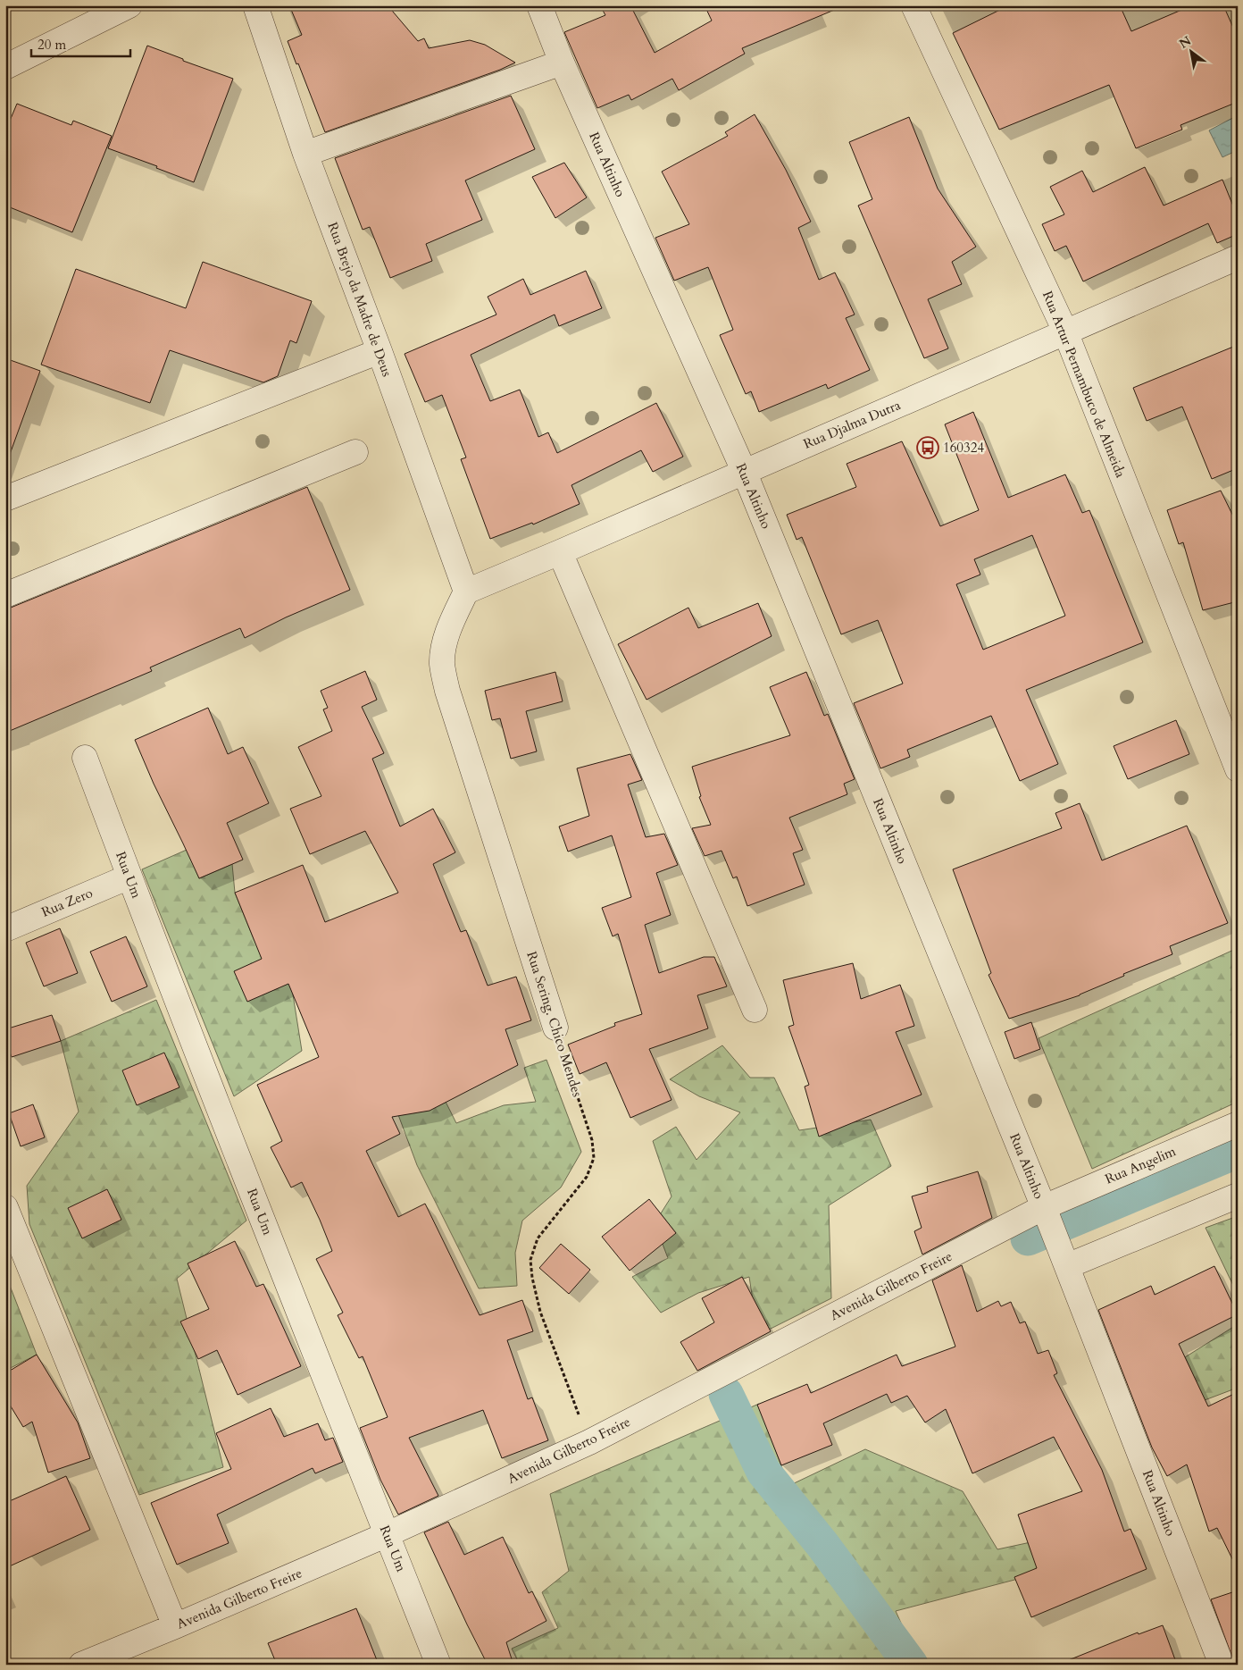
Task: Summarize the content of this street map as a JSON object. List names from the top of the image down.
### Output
{
  "streets": {
    "street": [
      "Rua Altinho",
      "Rua Brejo da Madre de Deus",
      "Rua Artur Pernambuco de Almeida",
      "Rua Djalma Dutra",
      "Rua Um",
      "Rua Zero",
      "Rua Sering. Chico Mendes",
      "Rua Angelim",
      "Avenida Gilberto Freire"
    ]
  },
  "crossings": [
    ["Rua Altinho", "Rua Djalma Dutra"],
    ["Rua Altinho", "Rua Angelim"],
    ["Rua Altinho", "Avenida Gilberto Freire"],
    ["Rua Brejo da Madre de Deus", "Rua Djalma Dutra"],
    ["Rua Brejo da Madre de Deus", "Rua Sering. Chico Mendes"],
    ["Rua Artur Pernambuco de Almeida", "Rua Djalma Dutra"],
    ["Rua Djalma Dutra", "Rua Sering. Chico Mendes"],
    ["Rua Um", "Rua Zero"],
    ["Rua Um", "Avenida Gilberto Freire"],
    ["Rua Sering. Chico Mendes", "Avenida Gilberto Freire"],
    ["Rua Angelim", "Avenida Gilberto Freire"]
  ],
  "places": {
    "bus stop": ["160324"]
  },
  "scale_bar": "20 m",
  "north": "top left"
}
